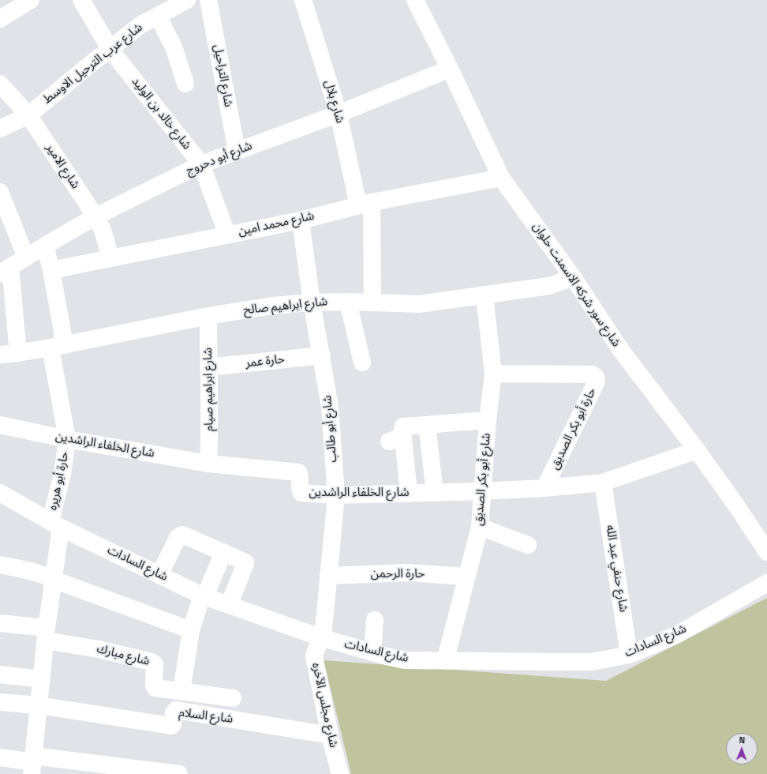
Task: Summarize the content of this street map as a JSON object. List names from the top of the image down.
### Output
{
  "streets": {
    "street": [
      "شارع عرب الترحيل الاوسط",
      "شارع التراحيل",
      "شارع بلال",
      "شارع خالد بن الوليد",
      "شارع أبو دحروج",
      "شارع الامير",
      "شارع محمد امين",
      "شارع سور شركه الاسمنت حلوان",
      "شارع ابراهيم صالح",
      "حارة عمر",
      "شارع ابراهيم صيام",
      "شارع أبو طالب",
      "حارة أبو بكر الصديق",
      "شارع الخلفاء الراشدين",
      "شارع أبو بكر الصديق",
      "حارة أبو هريره",
      "شارع السادات",
      "شارع حنفي عبد الله",
      "حارة الرحمن",
      "شارع مبارك",
      "شارع مجلس الآخره",
      "شارع السلام"
    ]
  },
  "crossings": [
    ["شارع عرب الترحيل الاوسط", "شارع خالد بن الوليد"],
    ["شارع عرب الترحيل الاوسط", "شارع الامير"],
    ["شارع التراحيل", "شارع أبو دحروج"],
    ["شارع بلال", "شارع أبو دحروج"],
    ["شارع بلال", "شارع محمد امين"],
    ["شارع بلال", "شارع ابراهيم صالح"],
    ["شارع خالد بن الوليد", "شارع أبو دحروج"],
    ["شارع خالد بن الوليد", "شارع محمد امين"],
    ["شارع أبو دحروج", "شارع الامير"],
    ["شارع أبو دحروج", "شارع سور شركه الاسمنت حلوان"],
    ["شارع أبو دحروج", "حارة أبو هريره"],
    ["شارع الامير", "شارع محمد امين"],
    ["شارع محمد امين", "شارع سور شركه الاسمنت حلوان"],
    ["شارع محمد امين", "شارع أبو طالب"],
    ["شارع محمد امين", "حارة أبو هريره"],
    ["شارع سور شركه الاسمنت حلوان", "شارع ابراهيم صالح"],
    ["شارع سور شركه الاسمنت حلوان", "شارع الخلفاء الراشدين"],
    ["شارع ابراهيم صالح", "شارع ابراهيم صيام"],
    ["شارع ابراهيم صالح", "شارع أبو طالب"],
    ["شارع ابراهيم صالح", "شارع أبو بكر الصديق"],
    ["شارع ابراهيم صالح", "حارة أبو هريره"],
    ["حارة عمر", "شارع ابراهيم صيام"],
    ["حارة عمر", "شارع أبو طالب"],
    ["شارع ابراهيم صيام", "شارع الخلفاء الراشدين"],
    ["شارع أبو طالب", "شارع الخلفاء الراشدين"],
    ["شارع أبو طالب", "شارع السادات"],
    ["شارع أبو طالب", "حارة الرحمن"],
    ["شارع أبو طالب", "شارع مجلس الآخره"],
    ["حارة أبو بكر الصديق", "شارع الخلفاء الراشدين"],
    ["حارة أبو بكر الصديق", "شارع أبو بكر الصديق"],
    ["شارع الخلفاء الراشدين", "شارع أبو بكر الصديق"],
    ["شارع الخلفاء الراشدين", "حارة أبو هريره"],
    ["شارع الخلفاء الراشدين", "شارع حنفي عبد الله"],
    ["شارع أبو بكر الصديق", "شارع السادات"],
    ["شارع أبو بكر الصديق", "حارة الرحمن"],
    ["حارة أبو هريره", "شارع السادات"],
    ["شارع السادات", "شارع حنفي عبد الله"],
    ["شارع السادات", "شارع مجلس الآخره"],
    ["شارع مجلس الآخره", "شارع السلام"]
  ],
  "north": "top"
}
